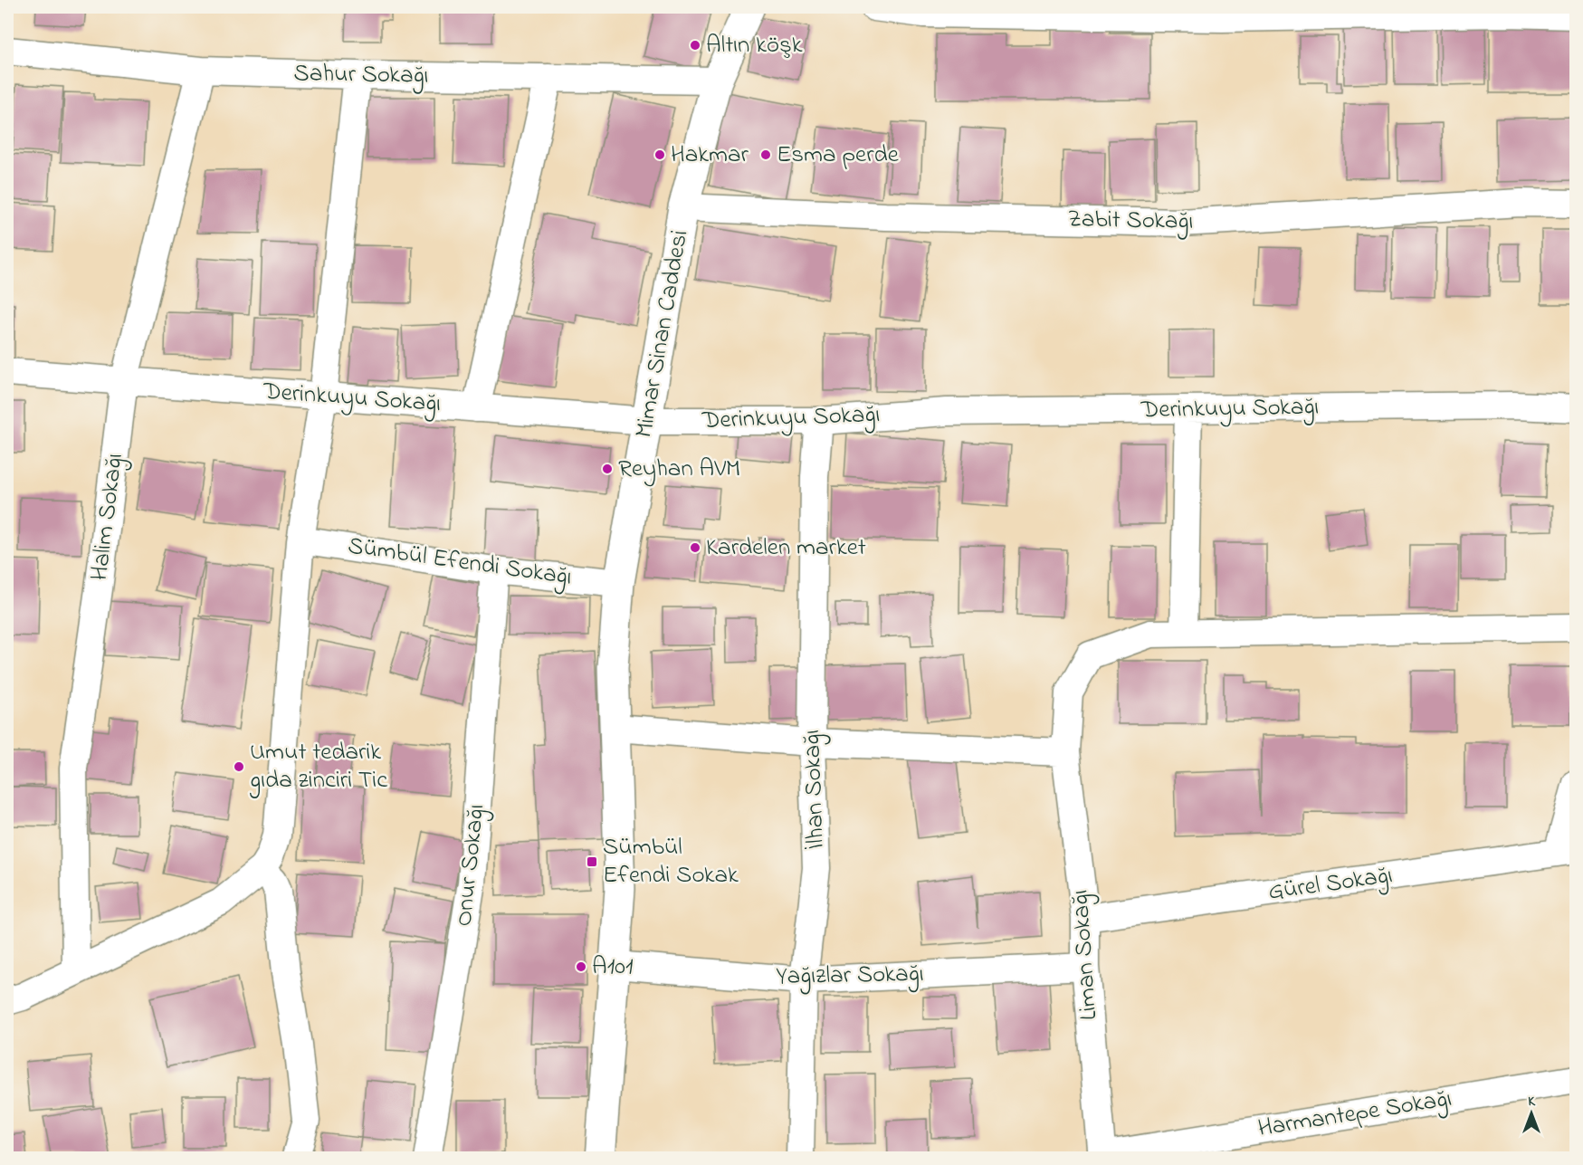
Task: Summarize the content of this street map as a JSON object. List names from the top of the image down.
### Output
{
  "streets": {
    "street": [
      "Sahur Sokağı",
      "Zabit Sokağı",
      "Mimar Sinan Caddesi",
      "Derinkuyu Sokağı",
      "Halim Sokağı",
      "Sümbül Efendi Sokağı",
      "İlhan Sokağı",
      "Onur Sokağı",
      "Gürel Sokağı",
      "Liman Sokağı",
      "Yağızlar Sokağı",
      "Harmantepe Sokağı"
    ]
  },
  "crossings": [
    ["Sahur Sokağı", "Mimar Sinan Caddesi"],
    ["Sahur Sokağı", "Halim Sokağı"],
    ["Zabit Sokağı", "Mimar Sinan Caddesi"],
    ["Mimar Sinan Caddesi", "Derinkuyu Sokağı"],
    ["Mimar Sinan Caddesi", "Sümbül Efendi Sokağı"],
    ["Mimar Sinan Caddesi", "Yağızlar Sokağı"],
    ["Derinkuyu Sokağı", "Halim Sokağı"],
    ["Derinkuyu Sokağı", "İlhan Sokağı"],
    ["Sümbül Efendi Sokağı", "Onur Sokağı"],
    ["İlhan Sokağı", "Yağızlar Sokağı"],
    ["Gürel Sokağı", "Liman Sokağı"],
    ["Liman Sokağı", "Yağızlar Sokağı"],
    ["Liman Sokağı", "Harmantepe Sokağı"]
  ],
  "places": {
    "other": [
      "Altın köşk",
      "Hakmar",
      "Esma perde",
      "Reyhan AVM",
      "Kardelen market",
      "Umut tedarik gıda zinciri Tic",
      "A101"
    ],
    "transit": ["Sümbül Efendi Sokak"]
  },
  "north": "top"
}
